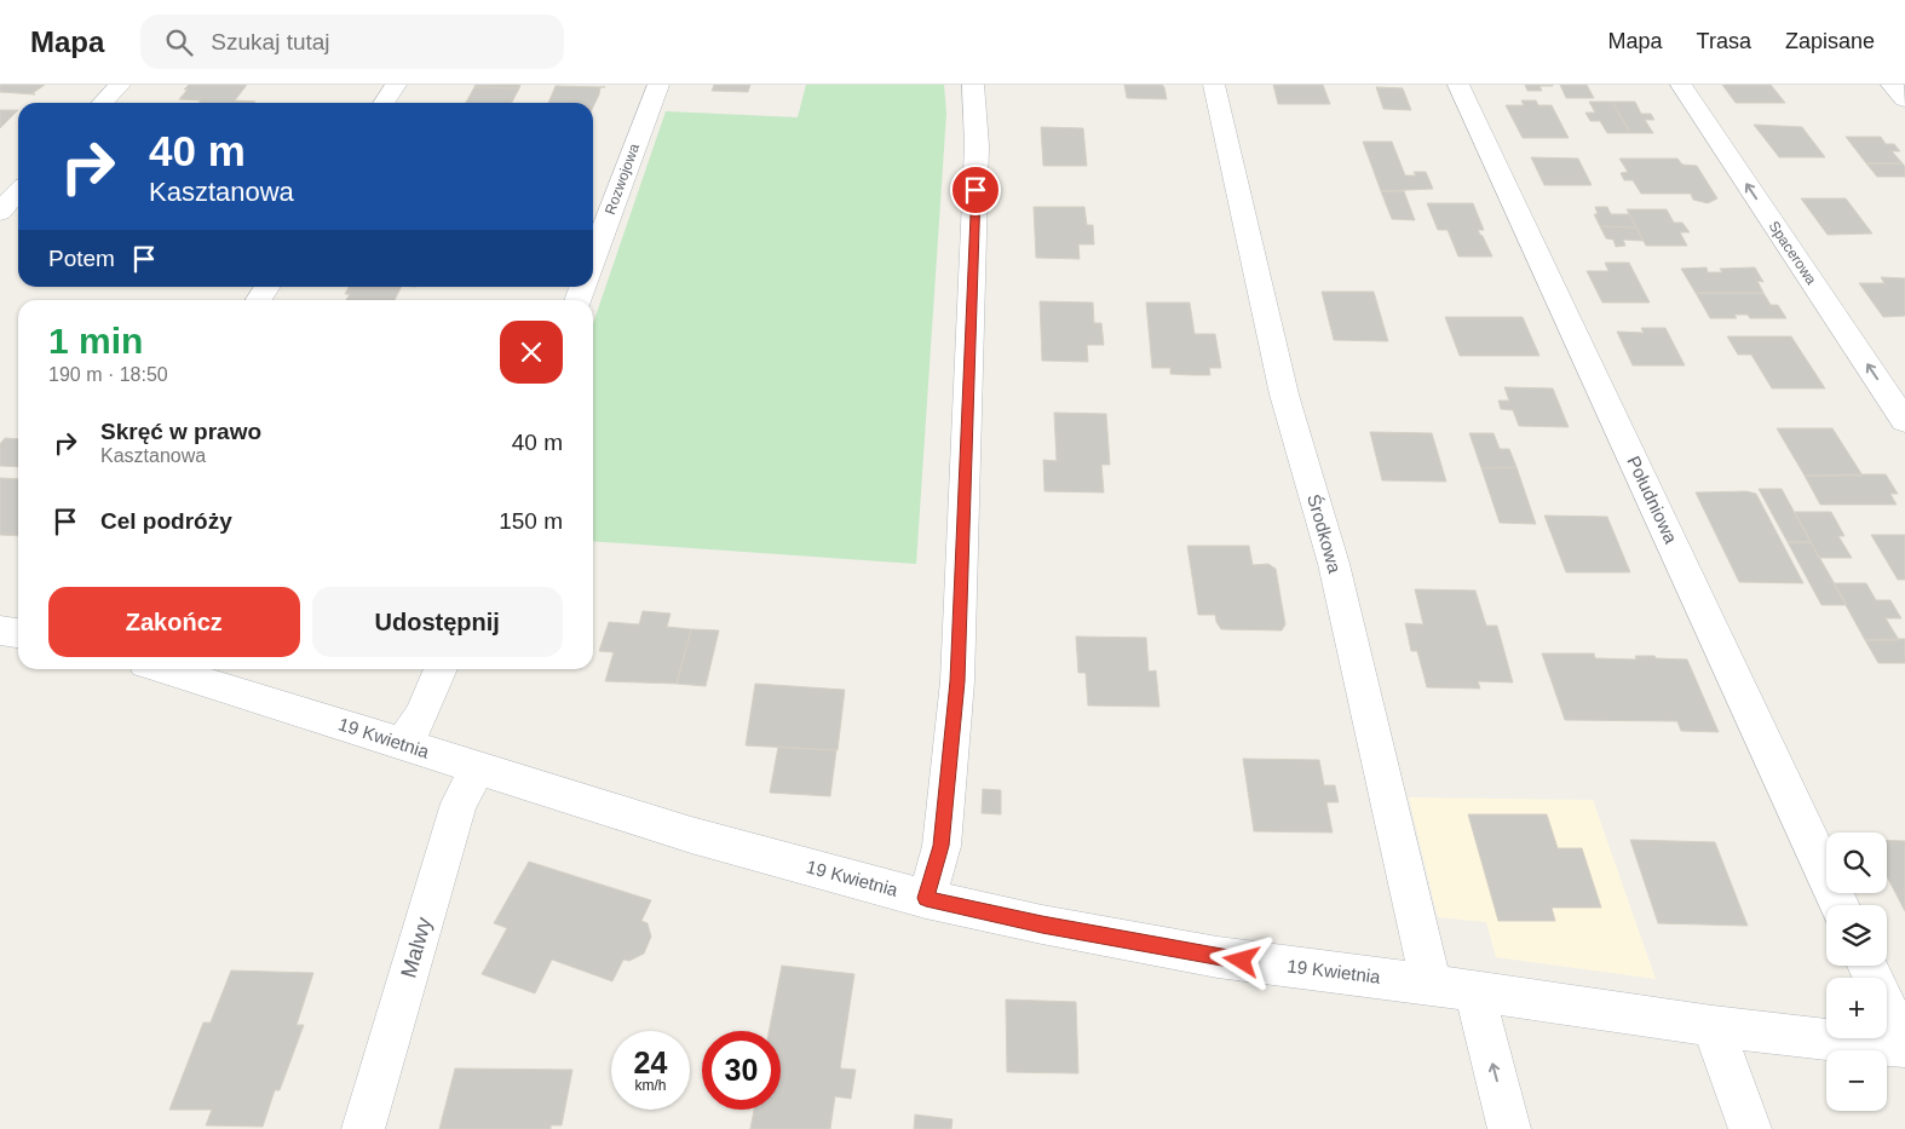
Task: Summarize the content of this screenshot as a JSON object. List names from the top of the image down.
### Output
{
  "streets": {
    "street": [
      "Rozwojowa",
      "Spacerowa",
      "Południowa",
      "Środkowa",
      "19 Kwietnia",
      "Malwy"
    ]
  },
  "crossings": [
    ["Środkowa", "19 Kwietnia"],
    ["19 Kwietnia", "Malwy"]
  ],
  "one_way": ["Spacerowa"],
  "page": {
    "header": "Mapa",
    "search": "Szukaj tutaj",
    "nav": ["Mapa", "Trasa", "Zapisane"],
    "turn": ["40 m", "Kasztanowa"],
    "then": "Potem",
    "heading": ["1 min", "190 m · 18:50"],
    "list": [
      {
        "name": "Skręć w prawo",
        "note": "Kasztanowa",
        "value": "40 m"
      },
      {
        "name": "Cel podróży",
        "value": "150 m"
      }
    ],
    "buttons": ["Zakończ", "Udostępnij"],
    "map_buttons": ["+", "−"],
    "speed": "24 km/h",
    "limit": "30"
  }
}
